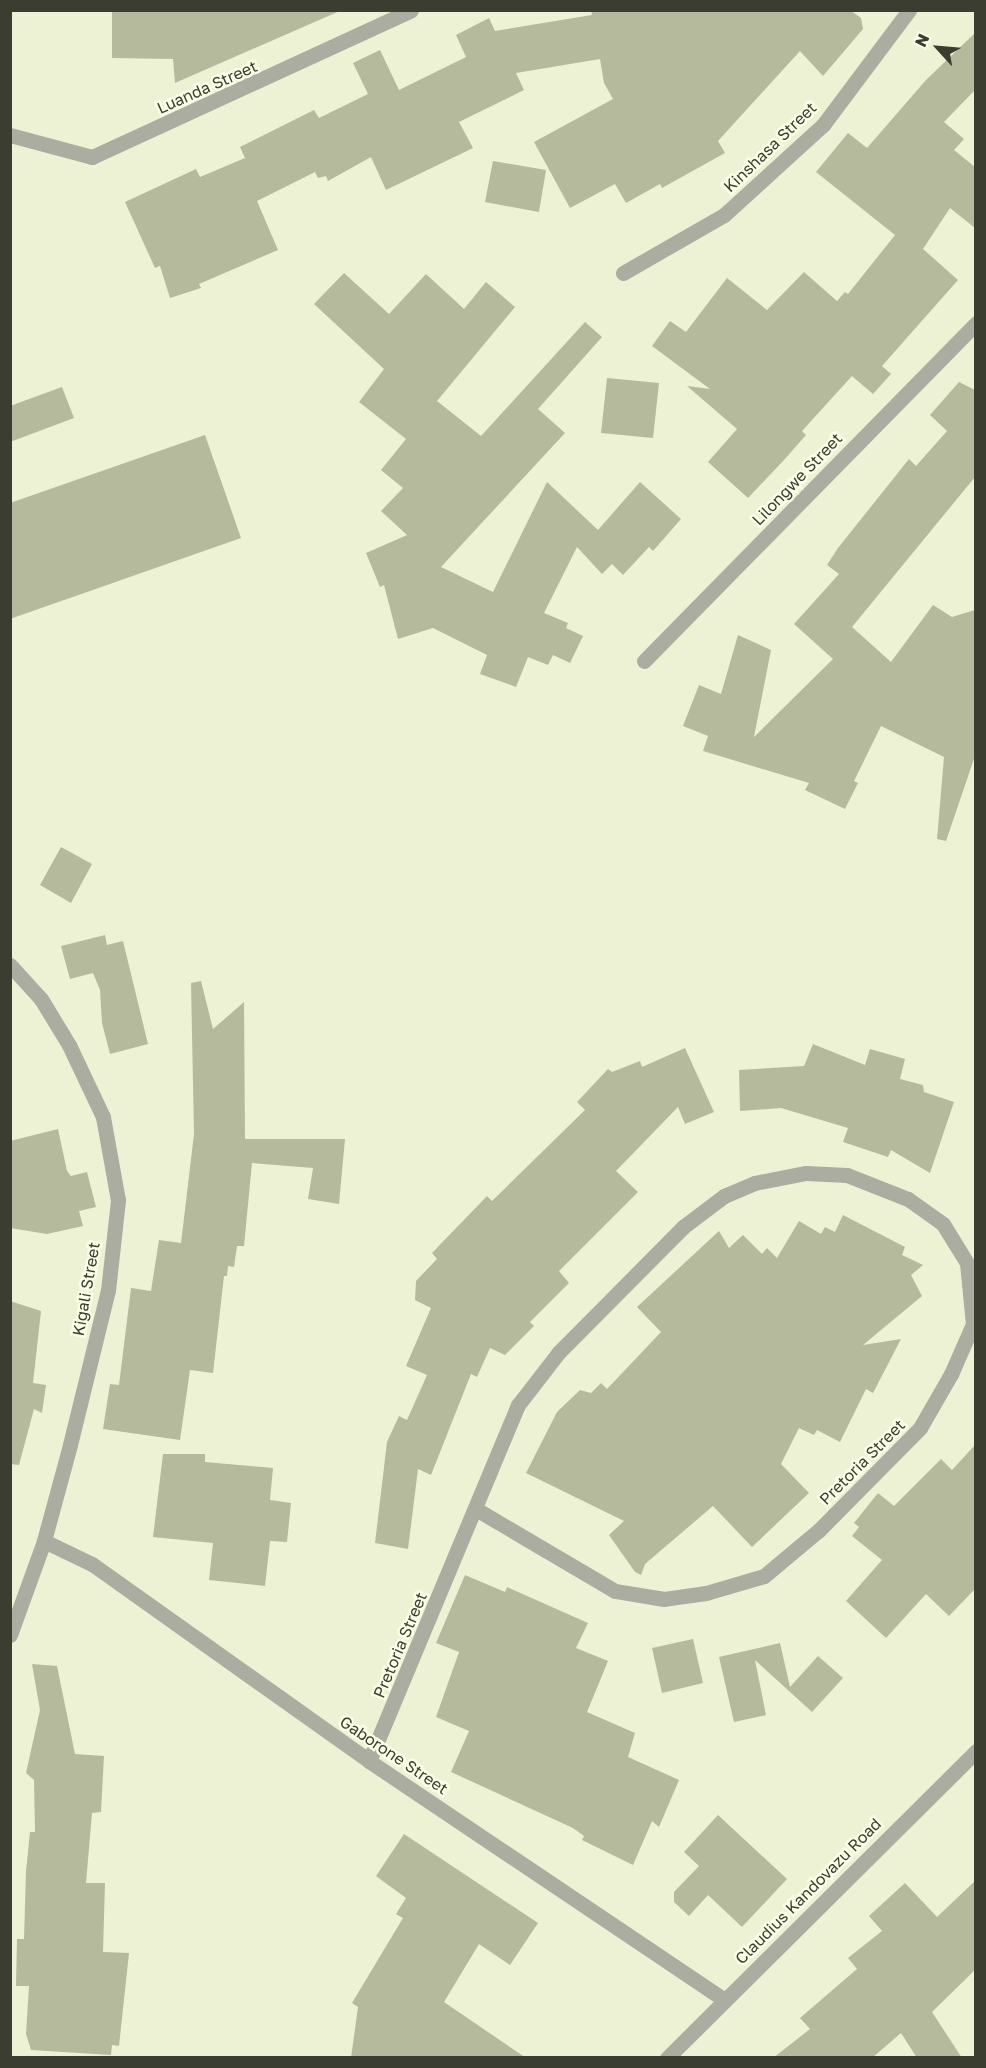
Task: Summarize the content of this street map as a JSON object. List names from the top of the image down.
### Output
{
  "streets": {
    "street": [
      "Luanda Street",
      "Kinshasa Street",
      "Lilongwe Street",
      "Kigali Street",
      "Pretoria Street",
      "Gaborone Street",
      "Claudius Kandovazu Road"
    ]
  },
  "crossings": [
    ["Kigali Street", "Gaborone Street"],
    ["Pretoria Street", "Gaborone Street"],
    ["Gaborone Street", "Claudius Kandovazu Road"]
  ],
  "north": "top left"
}
